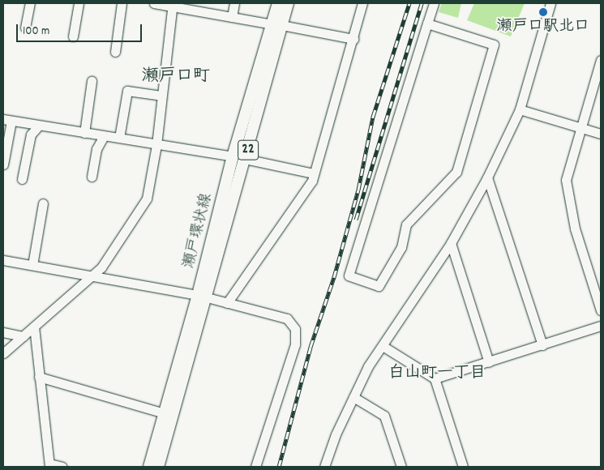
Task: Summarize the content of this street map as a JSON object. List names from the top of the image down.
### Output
{
  "streets": {
    "main road": ["22", "瀬戸環状線"]
  },
  "districts": ["瀬戸口町", "白山町一丁目"],
  "places": ["瀬戸口駅北口"],
  "scale_bar": "100 m"
}
